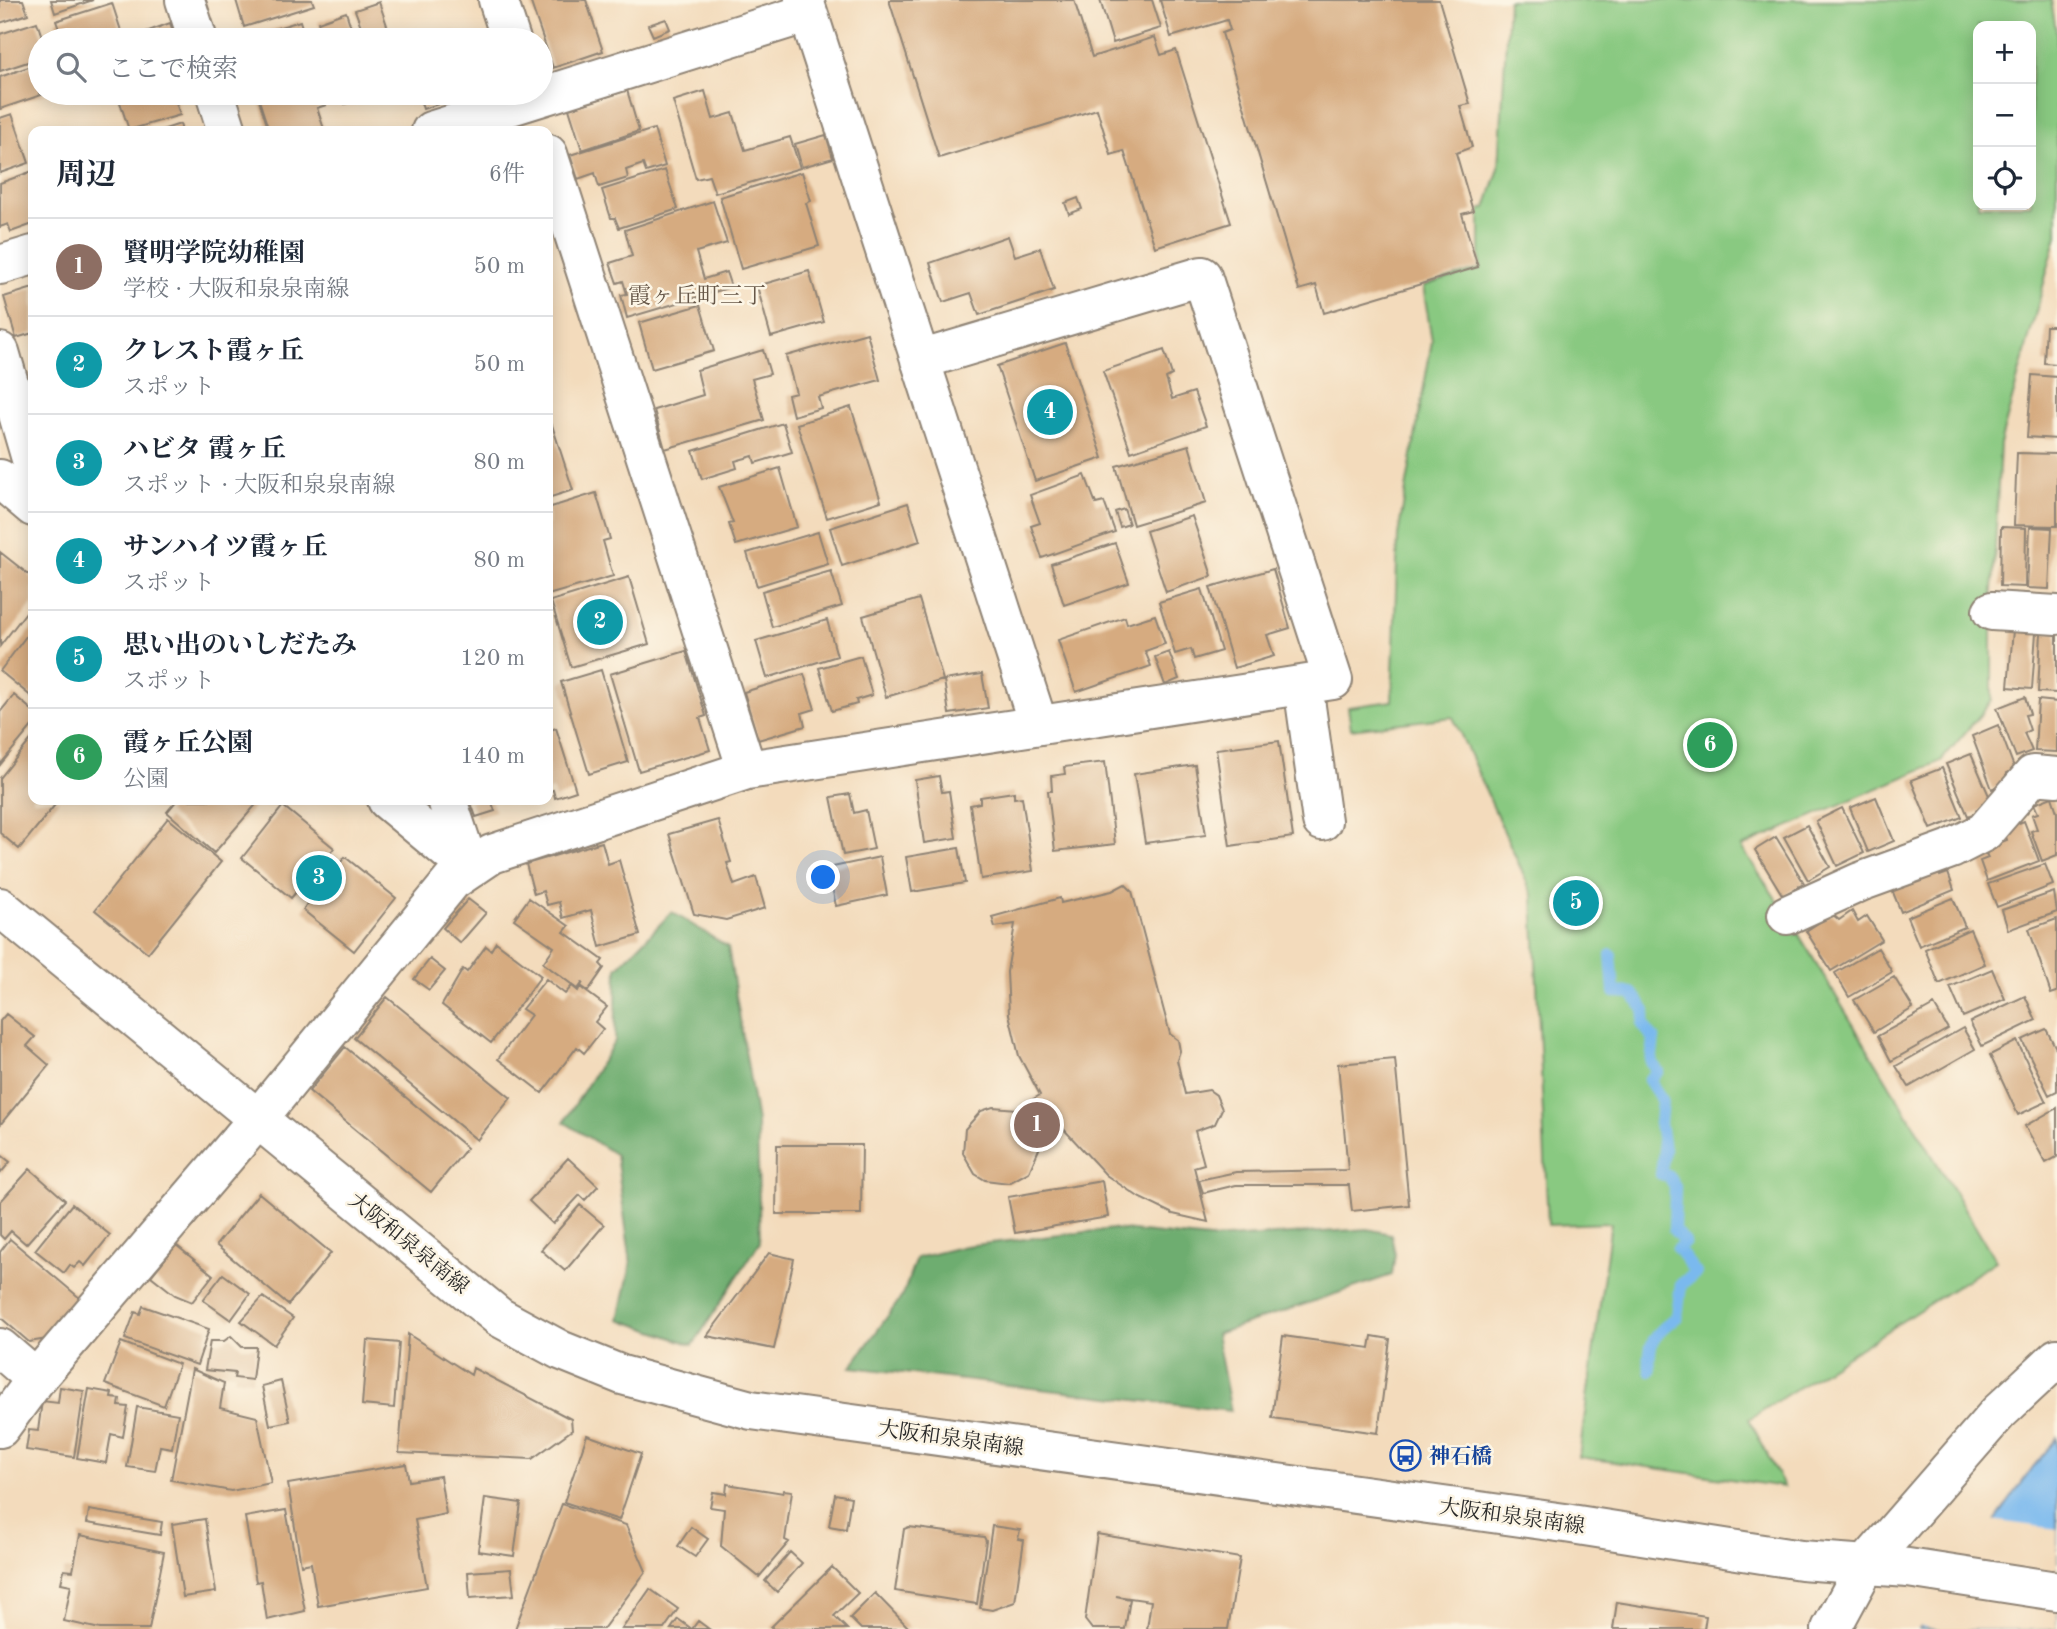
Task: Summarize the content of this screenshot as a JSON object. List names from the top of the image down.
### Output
{
  "streets": {
    "street": ["大阪和泉泉南線"]
  },
  "districts": ["霞ヶ丘町三丁"],
  "places": {
    "bus stop": ["神石橋"]
  },
  "page": {
    "map_buttons": ["+", "−"],
    "search": "ここで検索",
    "heading": ["周辺", "6件"],
    "list": [
      {
        "mark": "1",
        "name": "賢明学院幼稚園",
        "note": "学校 · 大阪和泉泉南線",
        "value": "50 m"
      },
      {
        "mark": "2",
        "name": "クレスト霞ヶ丘",
        "note": "スポット",
        "value": "50 m"
      },
      {
        "mark": "3",
        "name": "ハビタ 霞ヶ丘",
        "note": "スポット · 大阪和泉泉南線",
        "value": "80 m"
      },
      {
        "mark": "4",
        "name": "サンハイツ霞ヶ丘",
        "note": "スポット",
        "value": "80 m"
      },
      {
        "mark": "5",
        "name": "思い出のいしだたみ",
        "note": "スポット",
        "value": "120 m"
      },
      {
        "mark": "6",
        "name": "霞ヶ丘公園",
        "note": "公園",
        "value": "140 m"
      }
    ],
    "pins": [
      "4",
      "2",
      "6",
      "3",
      "5",
      "1"
    ]
  }
}
